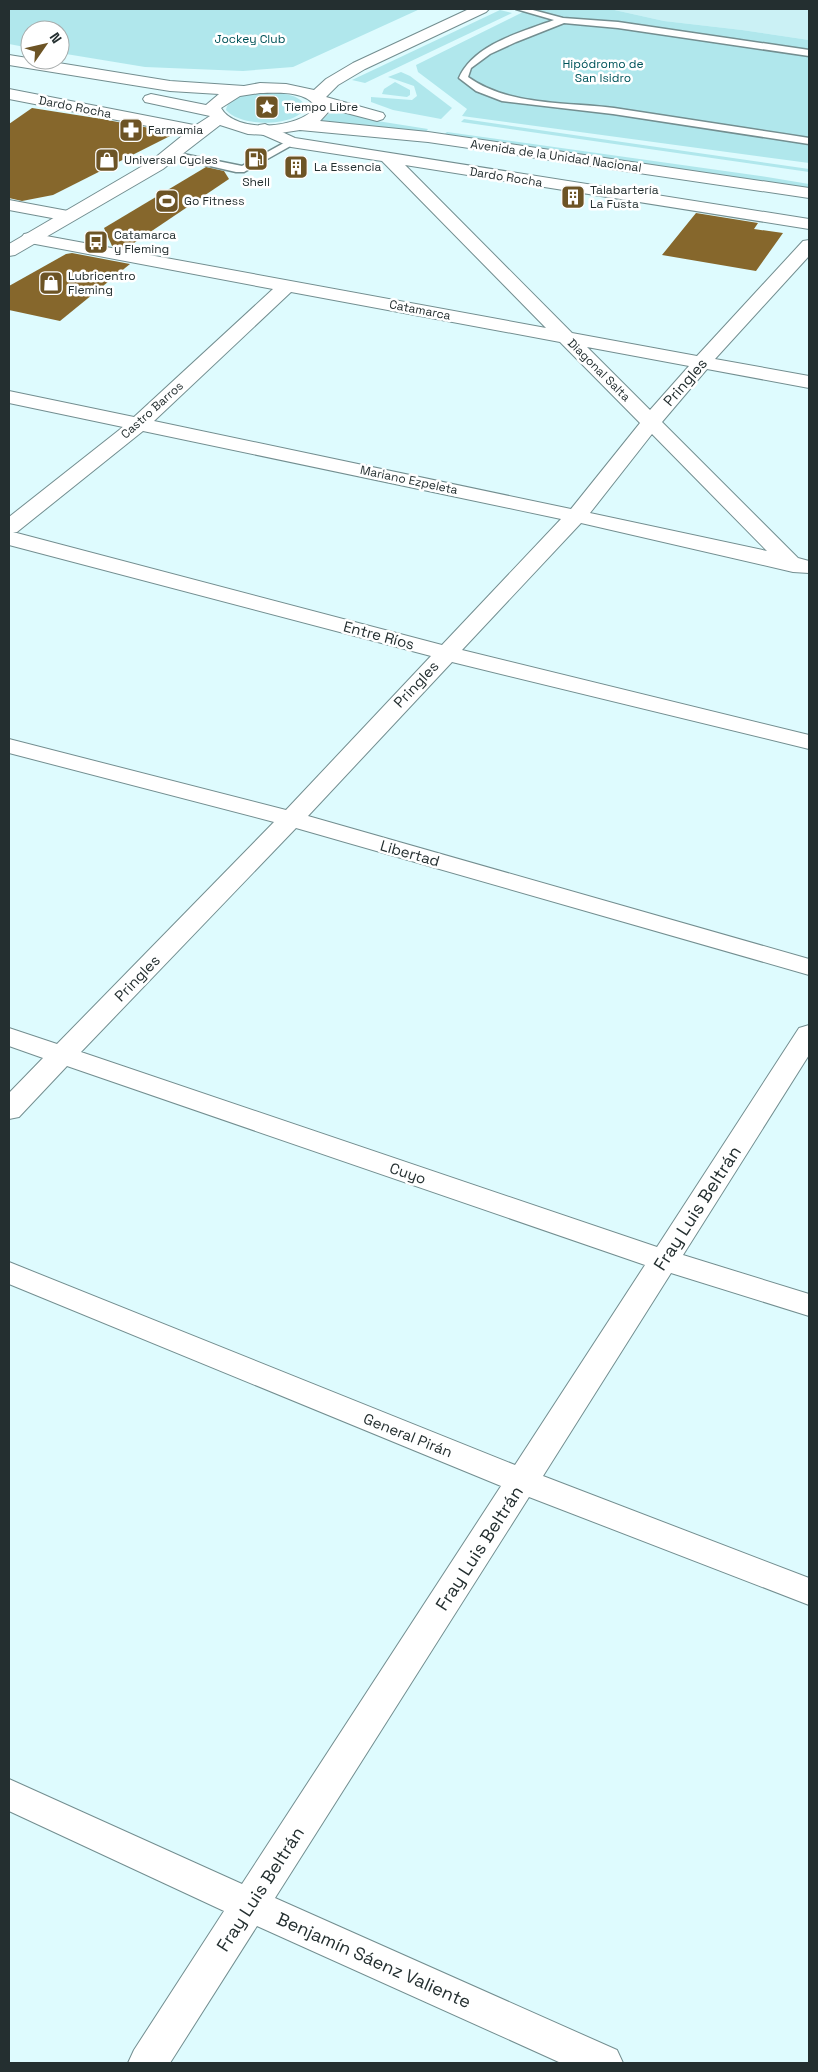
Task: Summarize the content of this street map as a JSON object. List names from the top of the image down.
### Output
{
  "streets": {
    "street": [
      "Dardo Rocha",
      "Avenida de la Unidad Nacional",
      "Catamarca",
      "Diagonal Salta",
      "Pringles",
      "Castro Barros",
      "Mariano Ezpeleta",
      "Entre Ríos",
      "Libertad",
      "Cuyo",
      "Fray Luis Beltrán",
      "General Pirán",
      "Benjamín Sáenz Valiente"
    ]
  },
  "crossings": [
    ["Dardo Rocha", "Diagonal Salta"],
    ["Catamarca", "Diagonal Salta"],
    ["Catamarca", "Pringles"],
    ["Catamarca", "Castro Barros"],
    ["Diagonal Salta", "Pringles"],
    ["Diagonal Salta", "Mariano Ezpeleta"],
    ["Pringles", "Mariano Ezpeleta"],
    ["Pringles", "Entre Ríos"],
    ["Pringles", "Libertad"],
    ["Pringles", "Cuyo"],
    ["Castro Barros", "Mariano Ezpeleta"],
    ["Cuyo", "Fray Luis Beltrán"],
    ["Fray Luis Beltrán", "General Pirán"],
    ["Fray Luis Beltrán", "Benjamín Sáenz Valiente"]
  ],
  "parks": ["Jockey Club", "Hipódromo de San Isidro"],
  "places": {
    "place": ["Tiempo Libre"],
    "pharmacy": ["Farmamia"],
    "fuel station": ["Shell"],
    "shop": ["Universal Cycles", "Lubricentro Fleming"],
    "building": ["La Essencia", "Talabartería La Fusta"],
    "sports": ["Go Fitness"],
    "bus stop": ["Catamarca y Fleming"]
  },
  "north": "top right"
}
